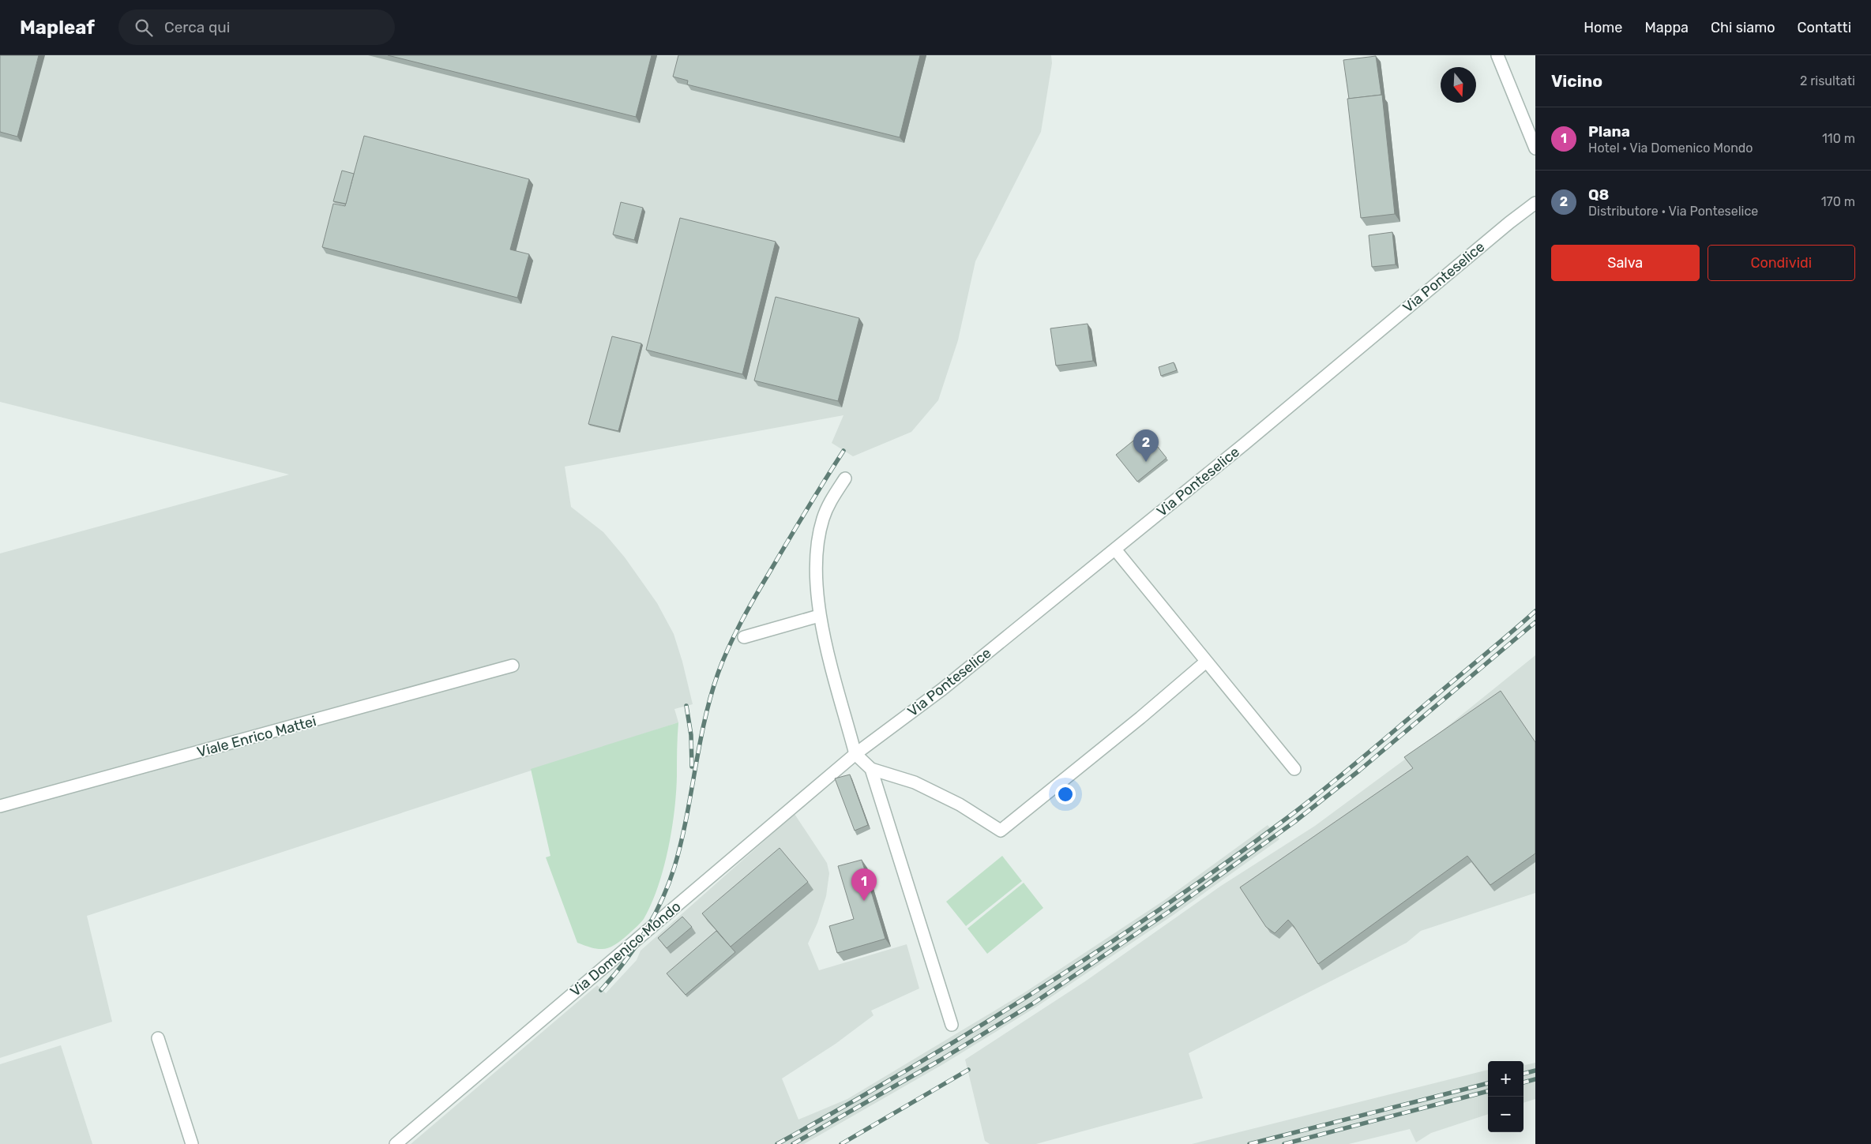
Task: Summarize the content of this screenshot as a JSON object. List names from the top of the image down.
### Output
{
  "streets": {
    "street": ["Via Ponteselice", "Viale Enrico Mattei", "Via Domenico Mondo"]
  },
  "crossings": [
    ["Via Ponteselice", "Via Domenico Mondo"]
  ],
  "north": "bottom",
  "page": {
    "header": "Mapleaf",
    "search": "Cerca qui",
    "nav": [
      "Home",
      "Mappa",
      "Chi siamo",
      "Contatti"
    ],
    "heading": ["Vicino", "2 risultati"],
    "list": [
      {
        "mark": "1",
        "name": "Plana",
        "note": "Hotel · Via Domenico Mondo",
        "value": "110 m"
      },
      {
        "mark": "2",
        "name": "Q8",
        "note": "Distributore · Via Ponteselice",
        "value": "170 m"
      }
    ],
    "buttons": ["Salva", "Condividi"],
    "pins": ["2", "1"],
    "map_buttons": ["+", "−"]
  }
}
